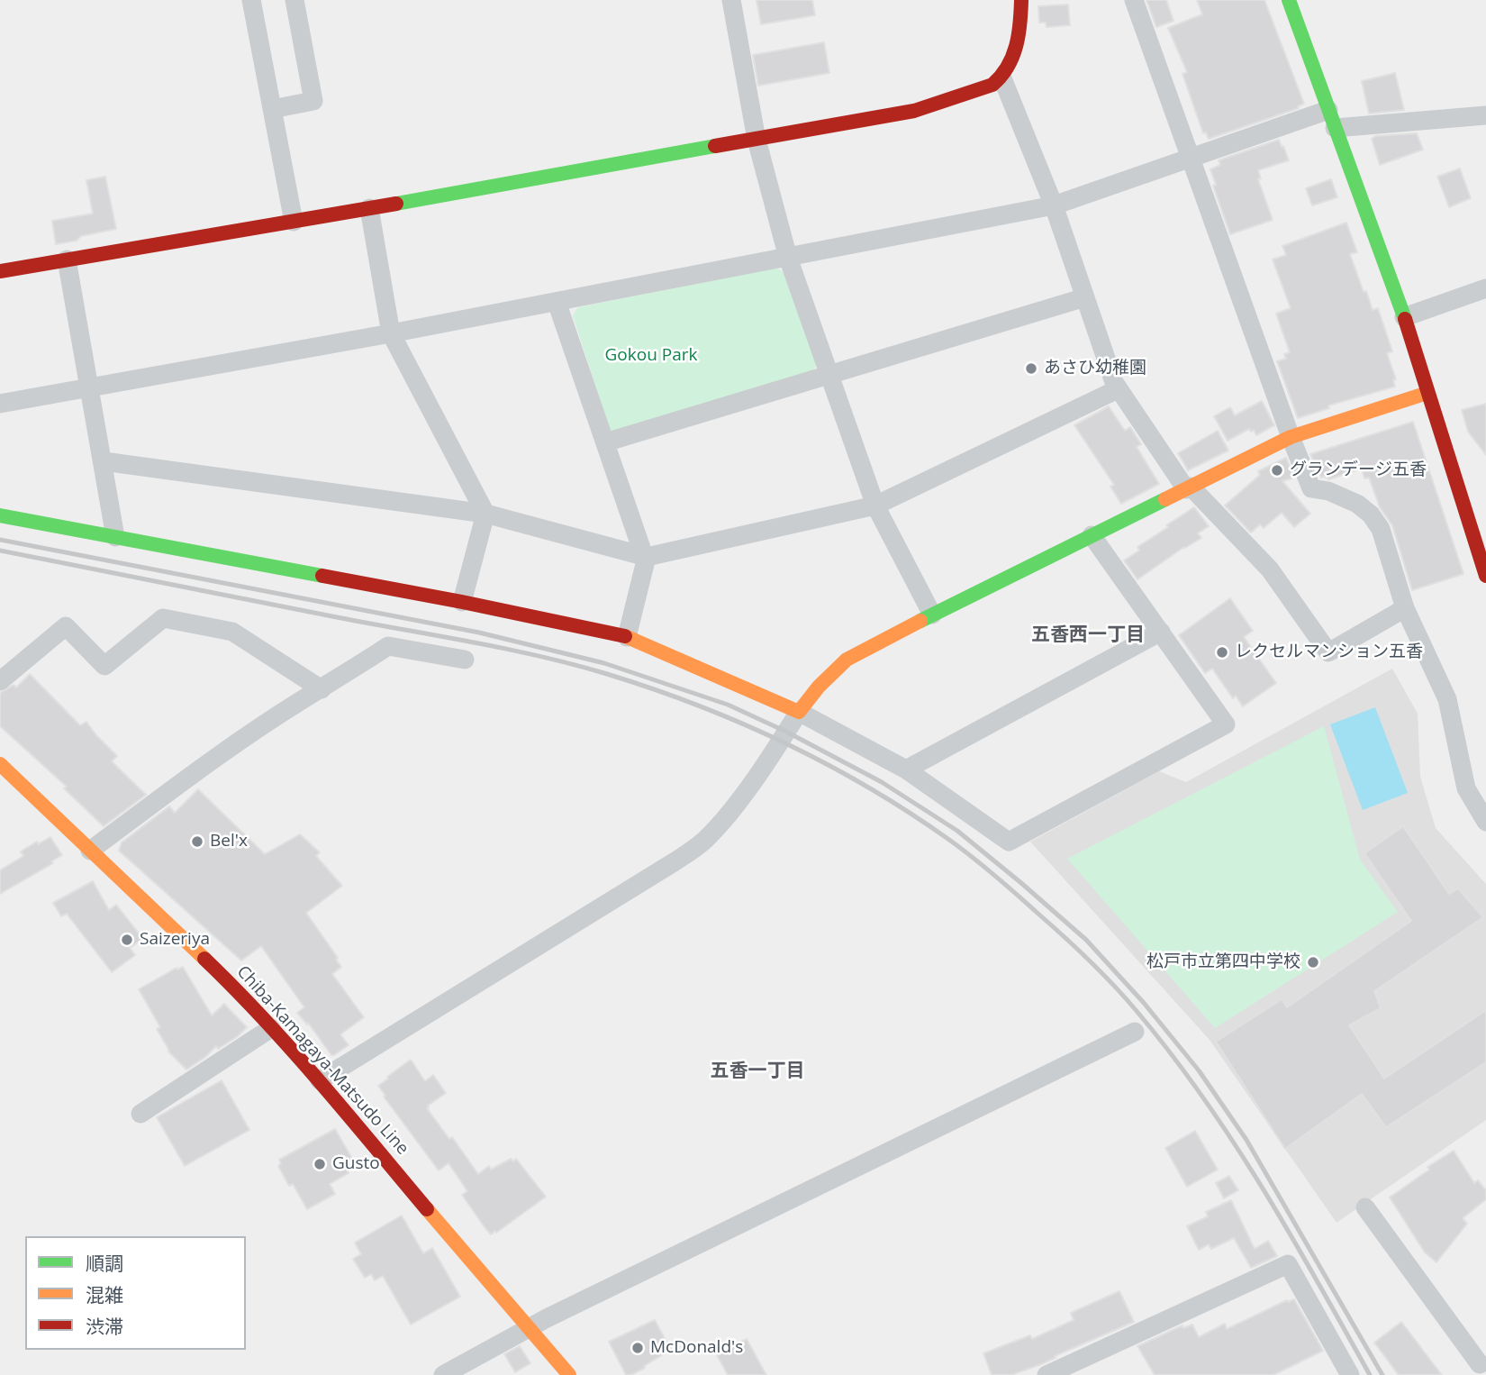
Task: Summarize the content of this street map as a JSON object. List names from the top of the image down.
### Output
{
  "streets": {
    "street": ["Chiba-Kamagaya-Matsudo Line"]
  },
  "districts": ["五香西一丁目", "五香一丁目"],
  "parks": ["Gokou Park"],
  "places": [
    "あさひ幼稚園",
    "グランデージ五香",
    "レクセルマンション五香",
    "Bel'x",
    "Saizeriya",
    "松戸市立第四中学校",
    "Gusto",
    "McDonald's"
  ],
  "legend": ["順調", "混雑", "渋滞"]
}
